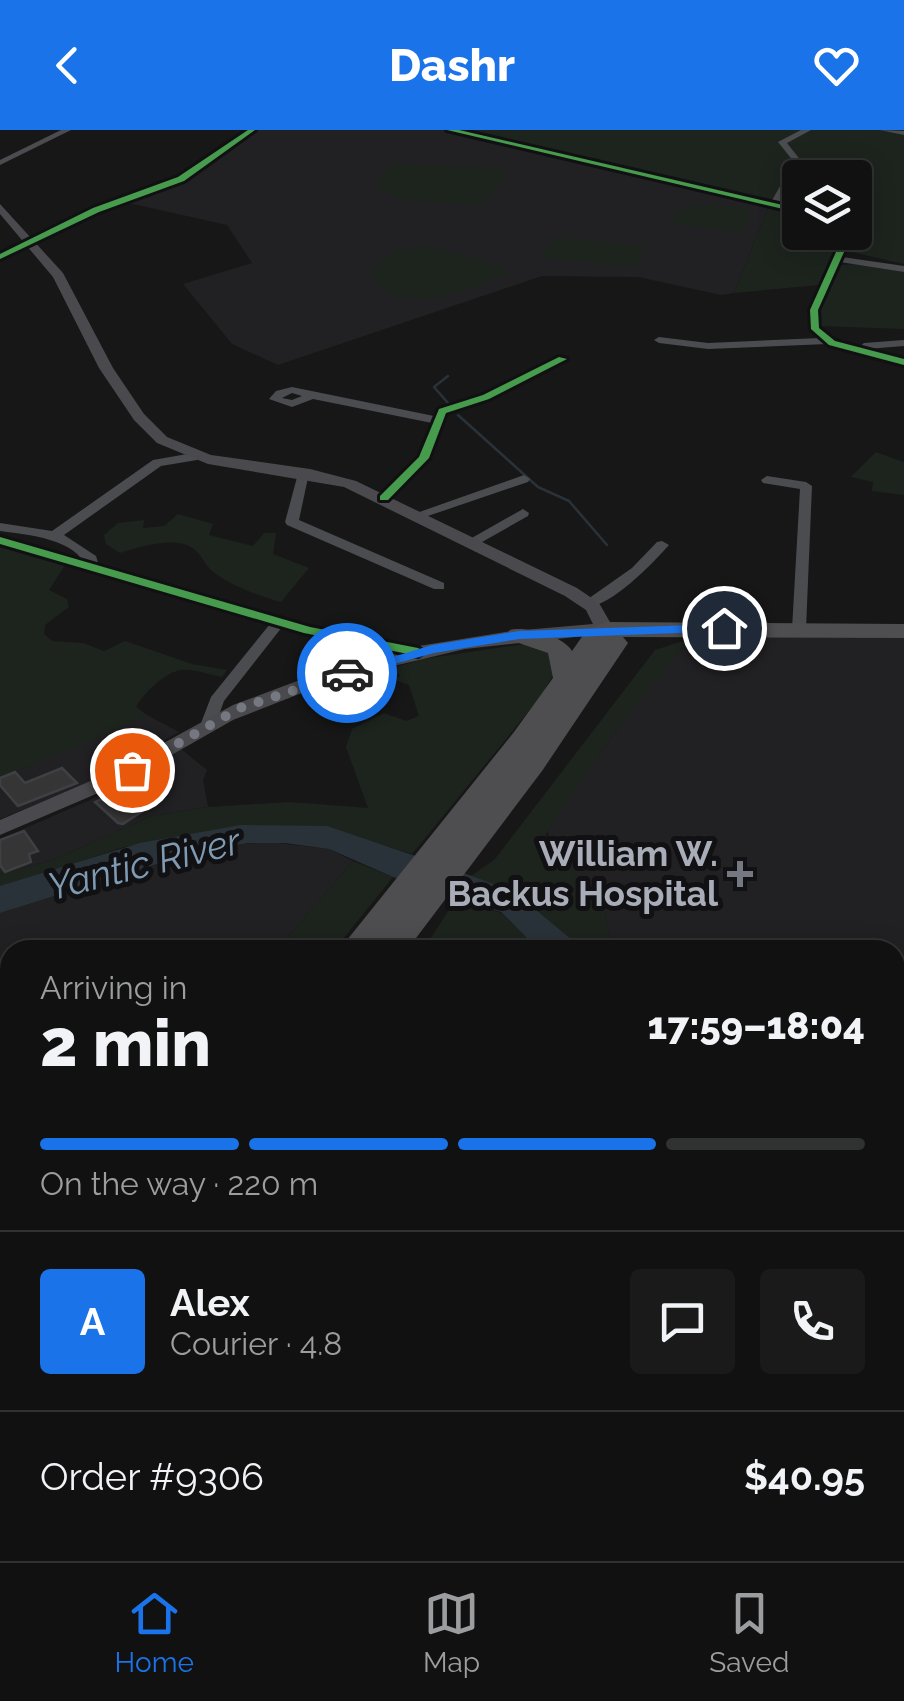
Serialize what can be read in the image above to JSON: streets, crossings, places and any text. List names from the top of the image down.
{
  "water": ["Yantic River"],
  "places": {
    "health": ["William W. Backus Hospital"]
  },
  "page": {
    "header": "Dashr",
    "heading": ["2 min", "Arriving in", "17:59–18:04"],
    "panel": [
      "Alex",
      "Courier · 4.8",
      "Order #9306",
      "$40.95"
    ],
    "bar": "On the way · 220 m",
    "round": "A",
    "tabs": ["Home", "Map", "Saved"]
  }
}
